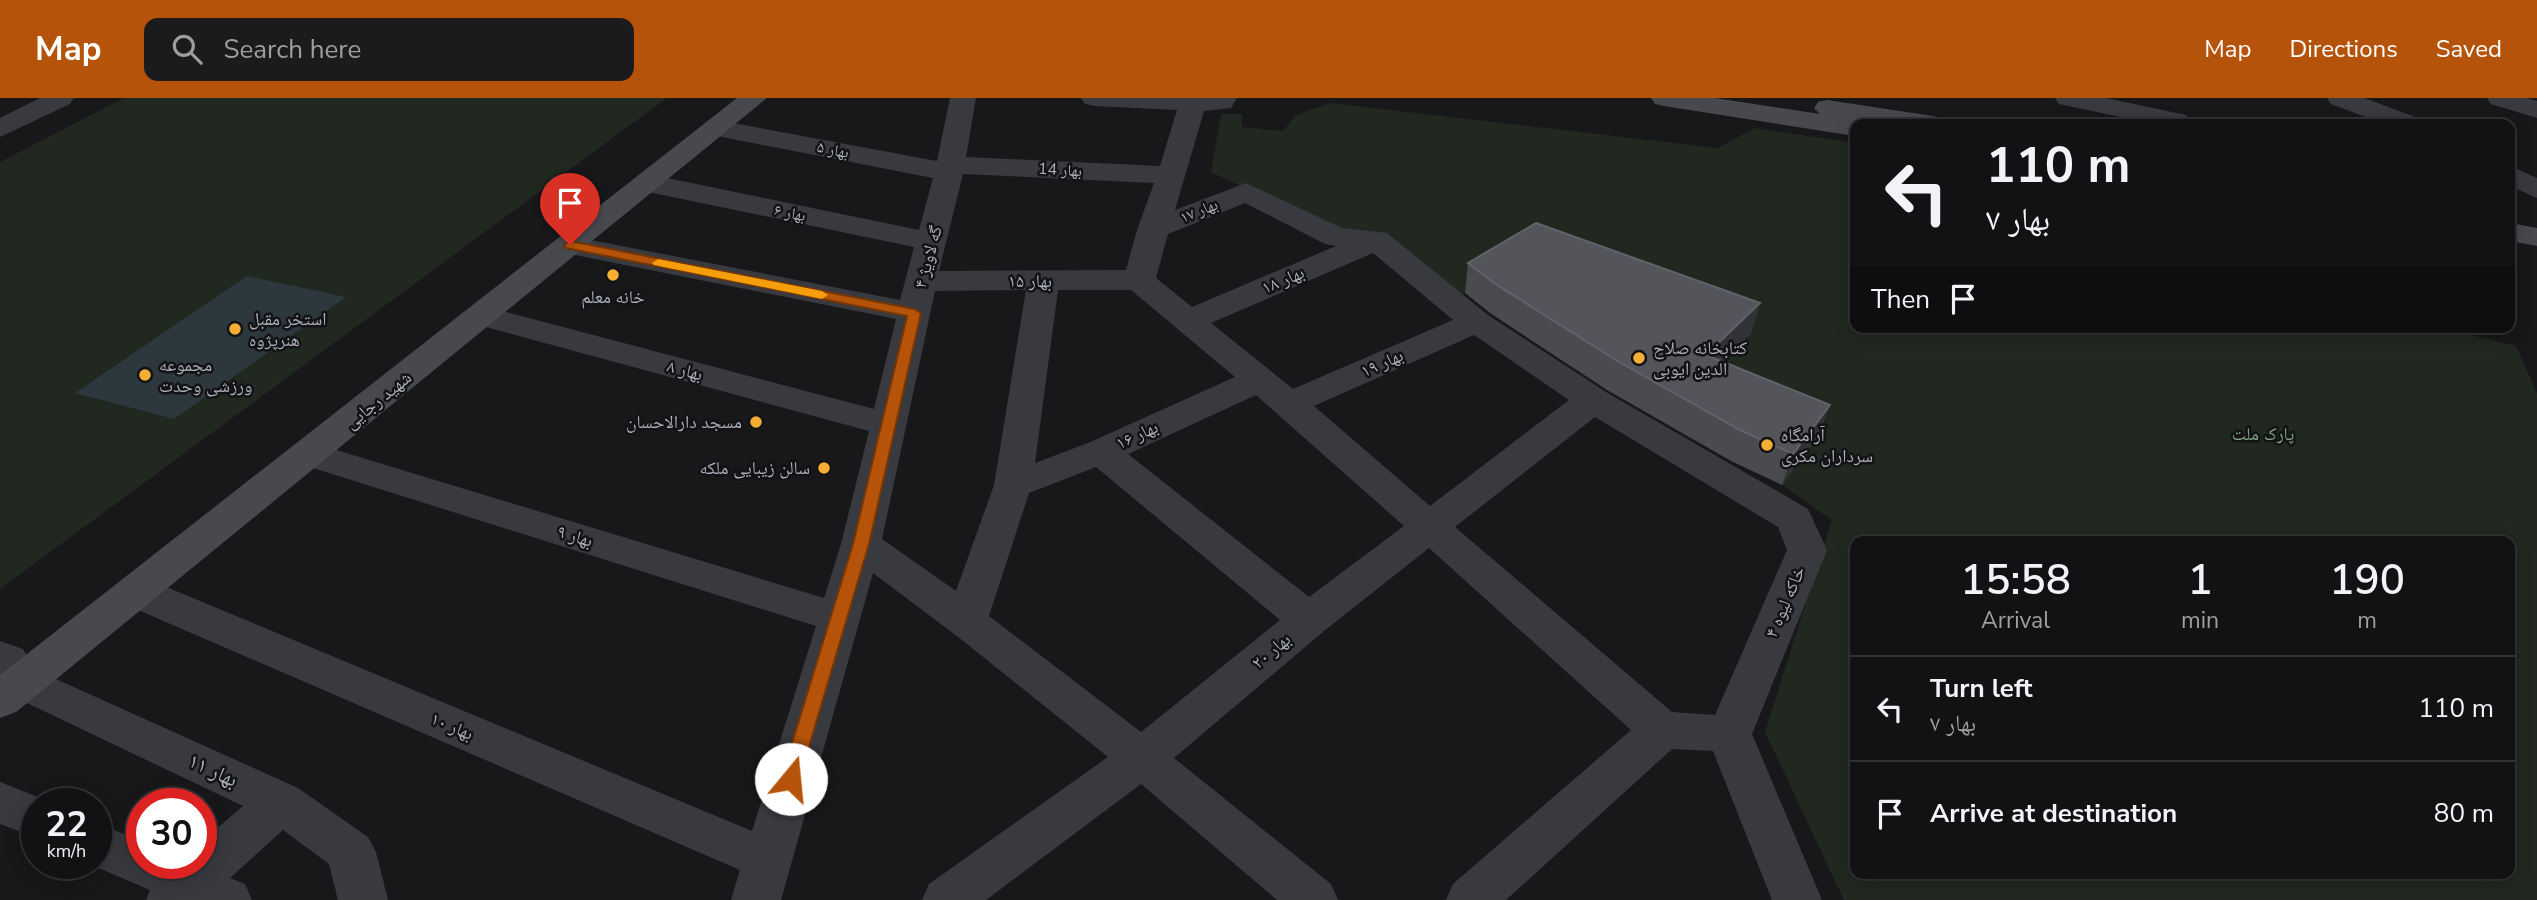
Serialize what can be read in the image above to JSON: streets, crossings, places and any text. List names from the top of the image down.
{
  "streets": {
    "main road": ["شهید رجایی"],
    "street": [
      "بهار ۵",
      "بهار 14",
      "بهار ۱۷",
      "بهار ۶",
      "گه لاویژ ۴",
      "بهار ۱۸",
      "بهار ۱۵",
      "بهار ۱۹",
      "بهار ۸",
      "بهار ۱۶",
      "بهار ۹",
      "خاکه لیوه ۴",
      "بهار ۲۰",
      "بهار ۱۰",
      "بهار ۱۱"
    ]
  },
  "crossings": [
    ["بهار ۵", "بهار 14"],
    ["بهار ۵", "گه لاویژ ۴"],
    ["بهار ۵", "شهید رجایی"],
    ["بهار 14", "گه لاویژ ۴"],
    ["بهار ۱۷", "بهار ۱۸"],
    ["بهار ۱۷", "خاکه لیوه ۴"],
    ["بهار ۶", "گه لاویژ ۴"],
    ["بهار ۶", "شهید رجایی"],
    ["گه لاویژ ۴", "بهار ۱۵"],
    ["گه لاویژ ۴", "بهار ۸"],
    ["گه لاویژ ۴", "بهار ۹"],
    ["گه لاویژ ۴", "بهار ۱۰"],
    ["بهار ۱۸", "خاکه لیوه ۴"],
    ["بهار ۱۵", "شهید رجایی"],
    ["بهار ۱۹", "خاکه لیوه ۴"],
    ["بهار ۸", "شهید رجایی"],
    ["شهید رجایی", "بهار ۹"],
    ["شهید رجایی", "بهار ۱۰"],
    ["شهید رجایی", "بهار ۱۱"],
    ["خاکه لیوه ۴", "بهار ۲۰"]
  ],
  "parks": ["پارک ملت"],
  "places": [
    "خانه معلم",
    "استخر مقبل هنرپژوه",
    "کتابخانه صلاح الدین ایوبی",
    "مجموعه ورزشی وحدت",
    "مسجد دارالاحسان",
    "آرامگاه سرداران مکری",
    "سالن زیبایی ملکه"
  ],
  "page": {
    "header": "Map",
    "search": "Search here",
    "nav": ["Map", "Directions", "Saved"],
    "turn": ["110 m", "بهار ۷"],
    "then": "Then",
    "eta": [
      "15:58",
      "Arrival",
      "1",
      "min",
      "190",
      "m"
    ],
    "list": [
      {
        "name": "Turn left",
        "note": "بهار ۷",
        "value": "110 m"
      },
      {
        "name": "Arrive at destination",
        "value": "80 m"
      }
    ],
    "speed": "22 km/h",
    "limit": "30"
  }
}
